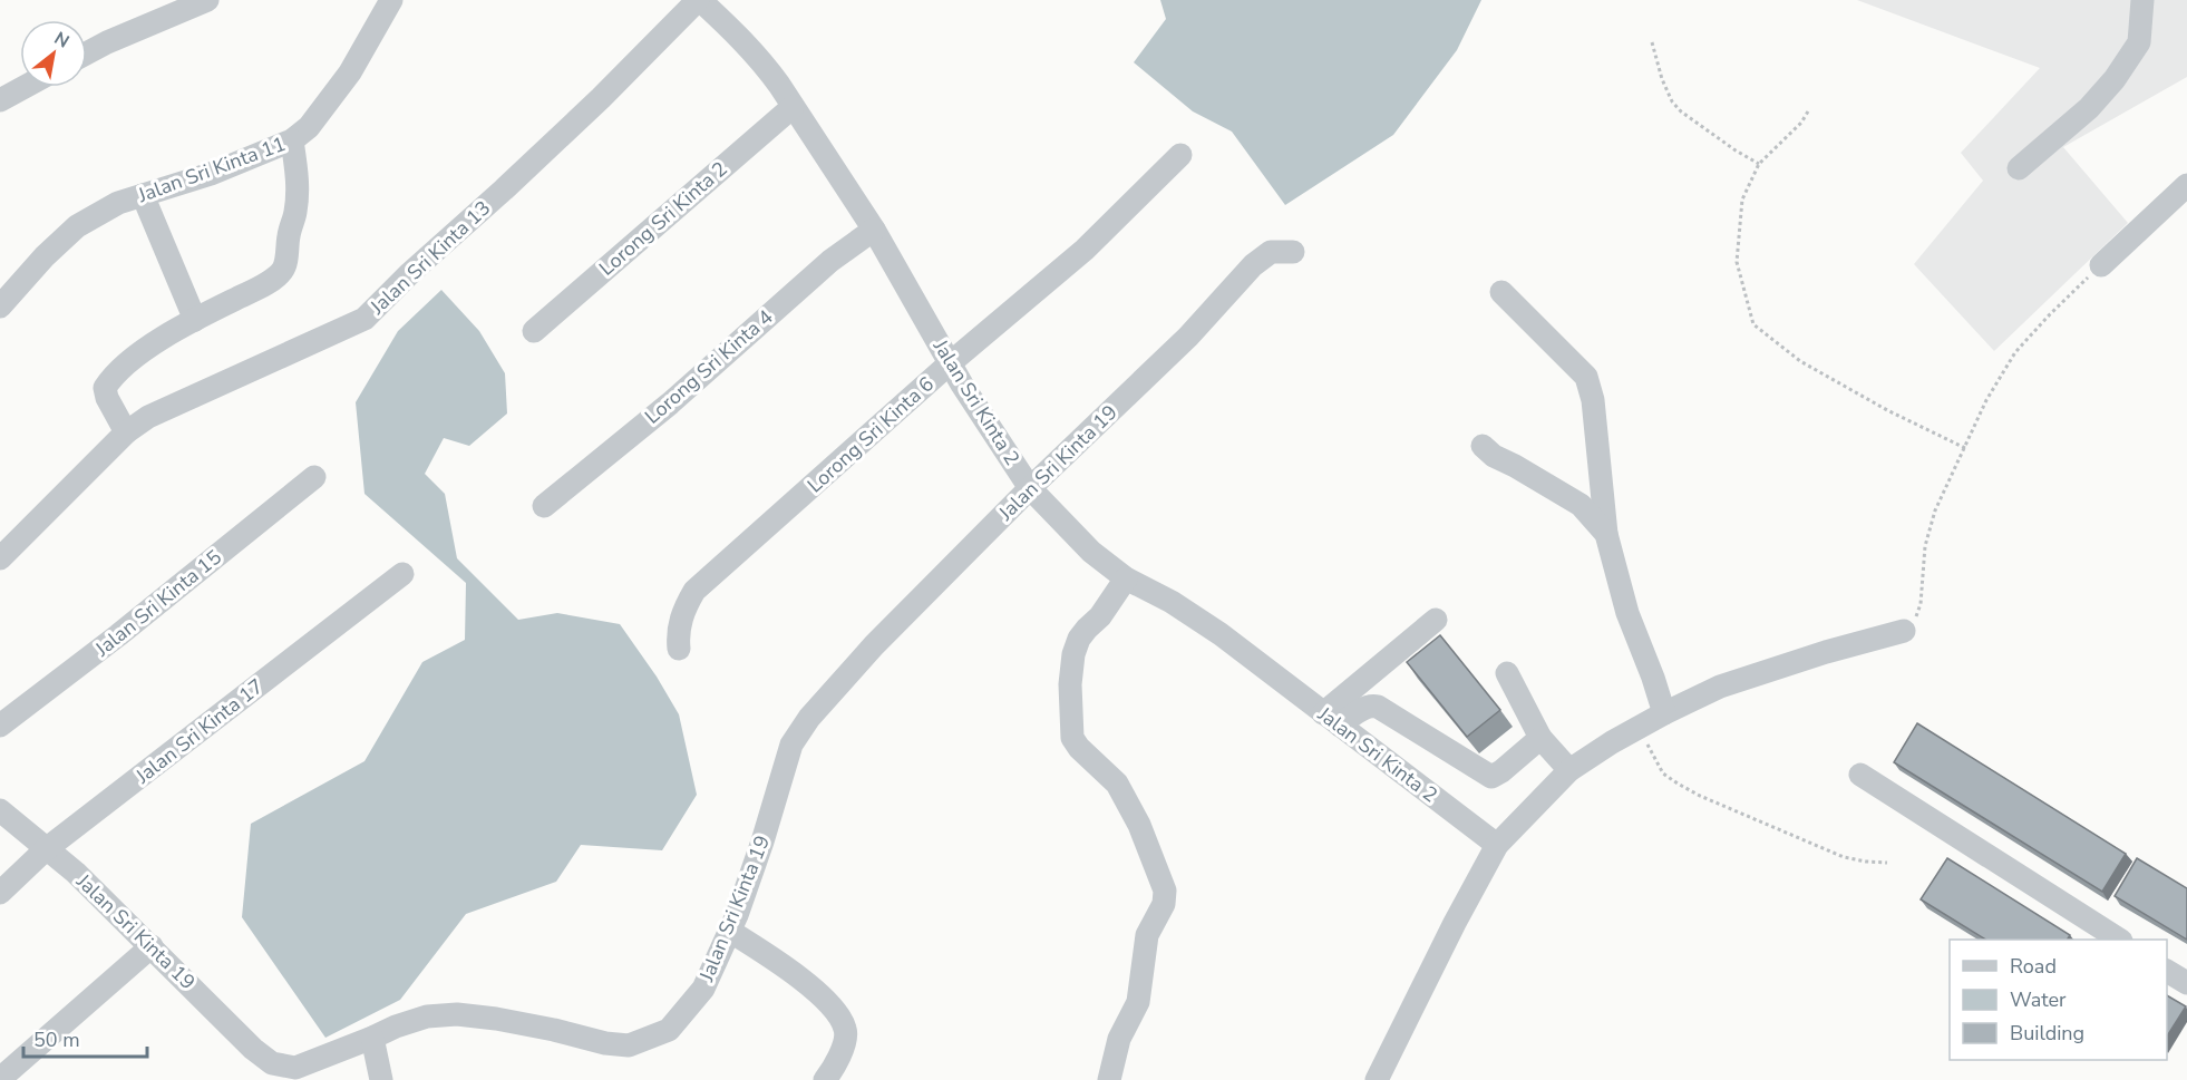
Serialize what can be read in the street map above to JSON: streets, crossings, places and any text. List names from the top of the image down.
{
  "streets": {
    "street": [
      "Jalan Sri Kinta 11",
      "Lorong Sri Kinta 2",
      "Jalan Sri Kinta 13",
      "Lorong Sri Kinta 4",
      "Jalan Sri Kinta 2",
      "Lorong Sri Kinta 6",
      "Jalan Sri Kinta 19",
      "Jalan Sri Kinta 15",
      "Jalan Sri Kinta 17"
    ]
  },
  "crossings": [
    ["Lorong Sri Kinta 2", "Jalan Sri Kinta 2"],
    ["Jalan Sri Kinta 13", "Jalan Sri Kinta 2"],
    ["Lorong Sri Kinta 4", "Jalan Sri Kinta 2"],
    ["Jalan Sri Kinta 2", "Lorong Sri Kinta 6"],
    ["Jalan Sri Kinta 2", "Jalan Sri Kinta 19"],
    ["Jalan Sri Kinta 19", "Jalan Sri Kinta 17"]
  ],
  "legend": ["Road", "Water", "Building"],
  "scale_bar": "50 m",
  "north": "top right"
}
